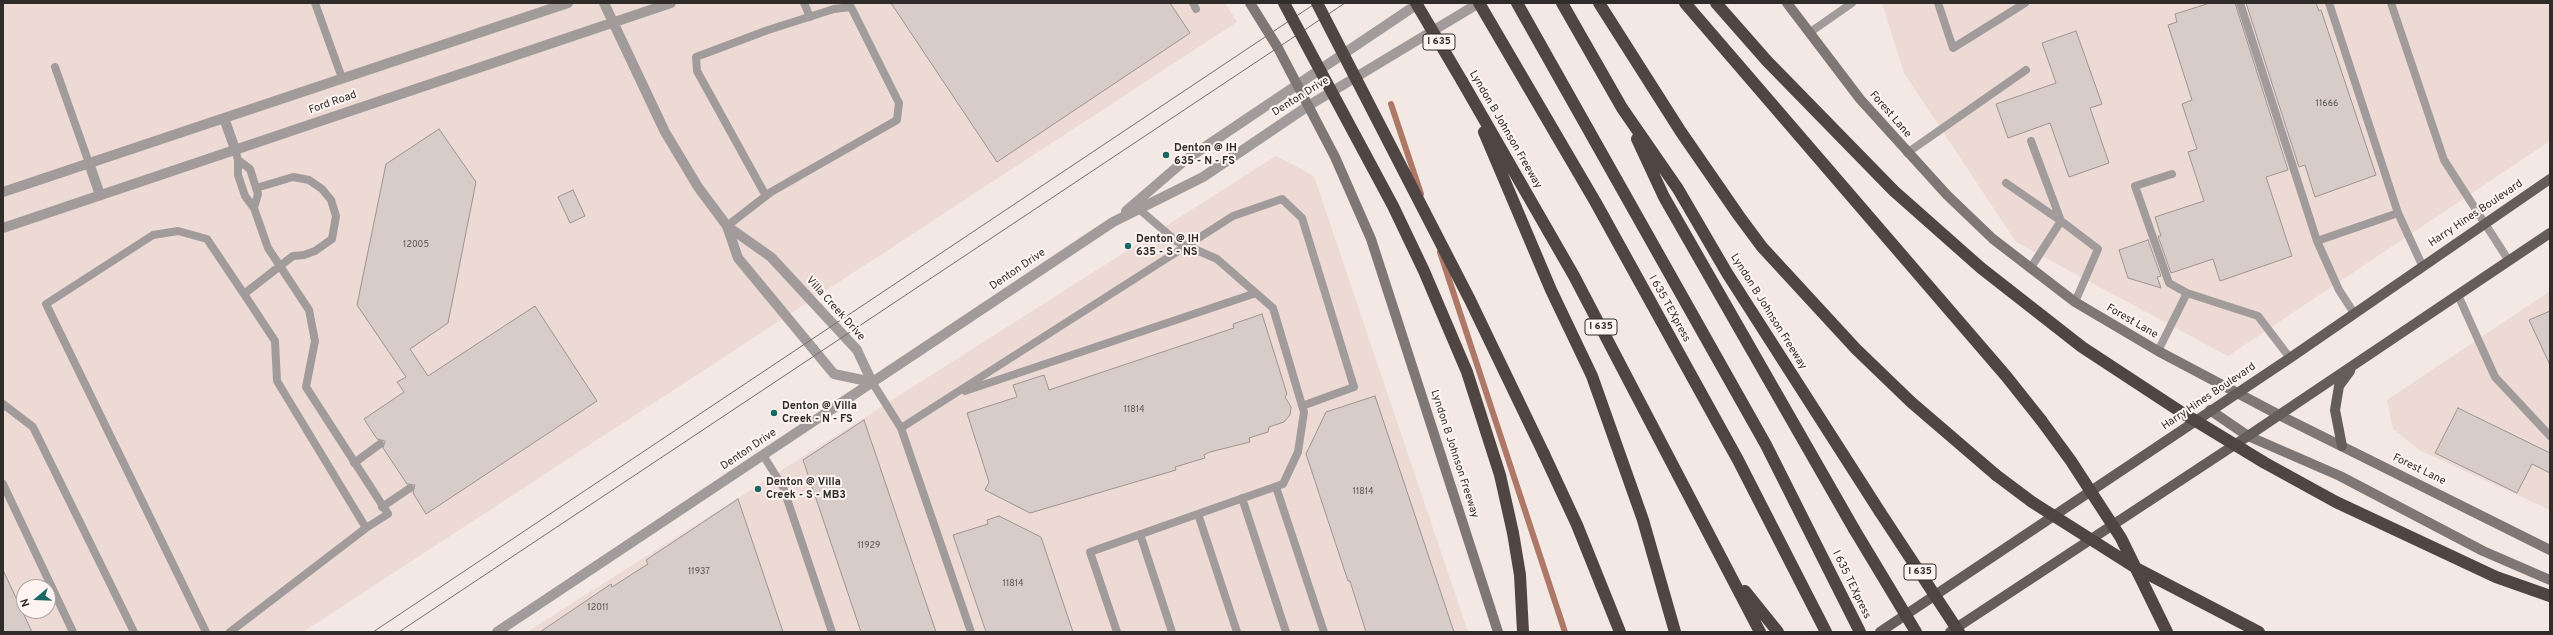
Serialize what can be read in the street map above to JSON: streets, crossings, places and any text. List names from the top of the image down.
{
  "streets": {
    "highway": ["I 635", "Lyndon B Johnson Freeway", "I 635 TEXpress"],
    "main road": ["Forest Lane", "Harry Hines Boulevard"],
    "street": ["Denton Drive", "Ford Road", "Villa Creek Drive"]
  },
  "crossings": [
    ["Denton Drive", "Lyndon B Johnson Freeway"],
    ["Denton Drive", "Villa Creek Drive"],
    ["Denton Drive", "I 635 TEXpress"],
    ["Ford Road", "Villa Creek Drive"],
    ["Forest Lane", "Harry Hines Boulevard"]
  ],
  "places": [
    "Denton @ IH 635 - N - FS",
    "Denton @ IH 635 - S - NS",
    "Denton @ Villa Creek - N - FS",
    "Denton @ Villa Creek - S - MB3"
  ],
  "house_numbers": [
    "11666",
    "12005",
    "11814",
    "11814",
    "11929",
    "11937",
    "11814",
    "12011"
  ],
  "north": "left"
}
